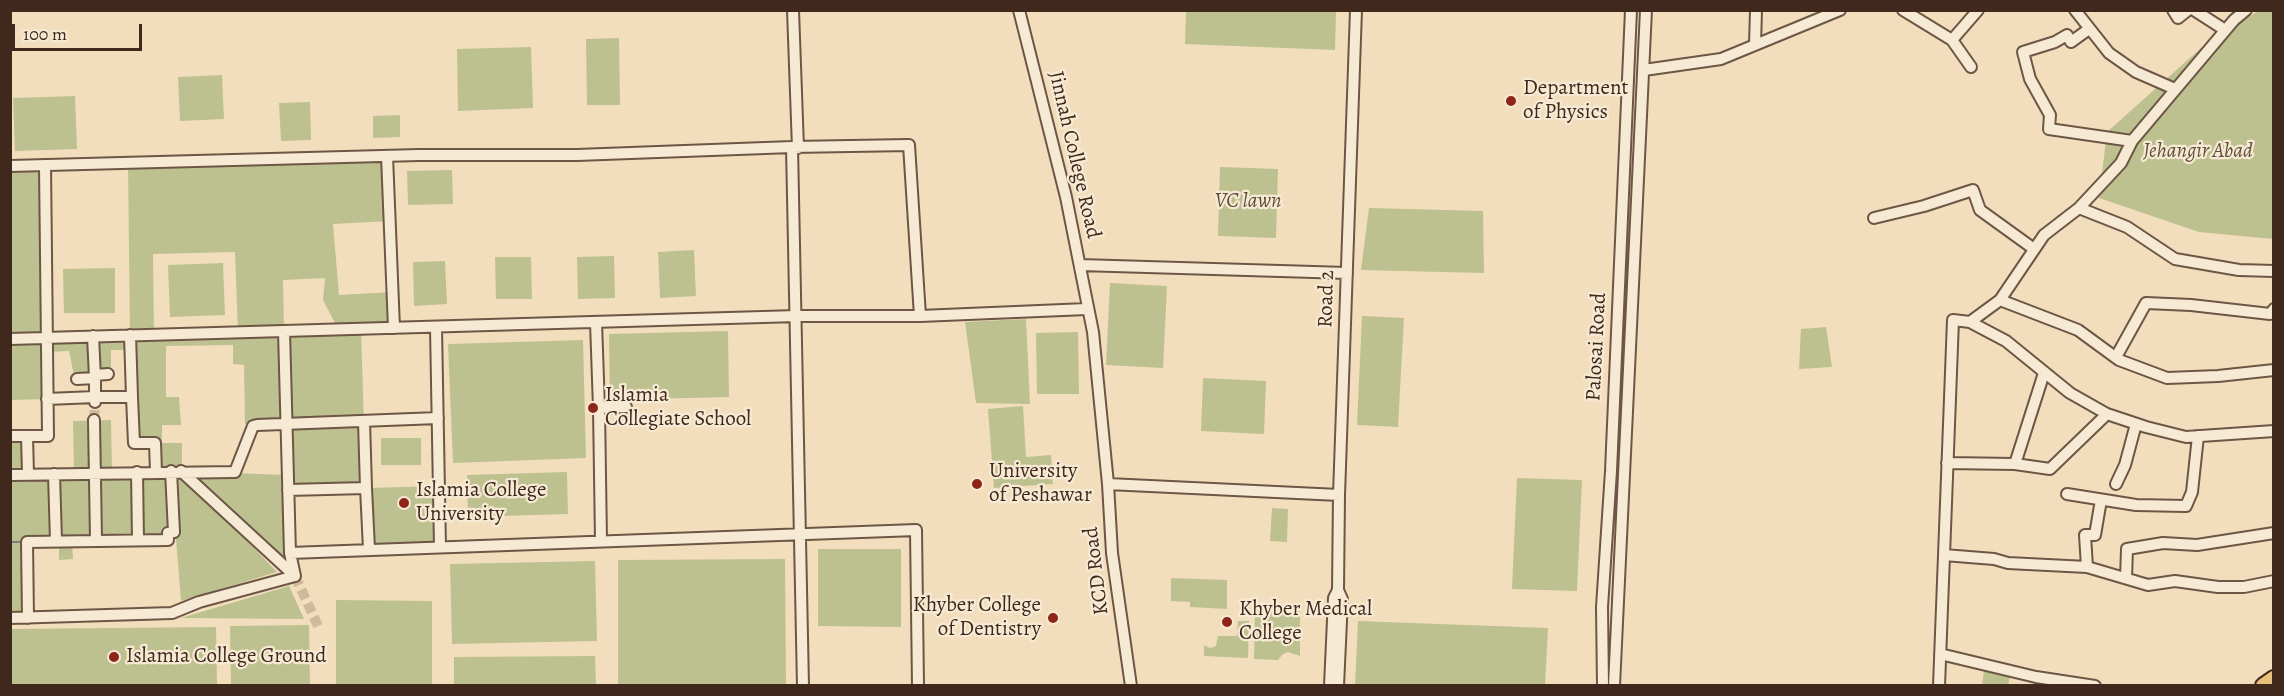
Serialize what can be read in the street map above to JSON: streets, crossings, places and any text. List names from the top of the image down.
{
  "streets": {
    "street": [
      "Jinnah College Road",
      "Road 2",
      "Palosai Road",
      "KCD Road"
    ]
  },
  "crossings": [
    ["Jinnah College Road", "KCD Road"]
  ],
  "parks": ["Jehangir Abad", "VC lawn"],
  "places": [
    "Department of Physics",
    "Islamia Collegiate School",
    "University of Peshawar",
    "Islamia College University",
    "Khyber College of Dentistry",
    "Khyber Medical College",
    "Islamia College Ground"
  ],
  "scale_bar": "100 m"
}
